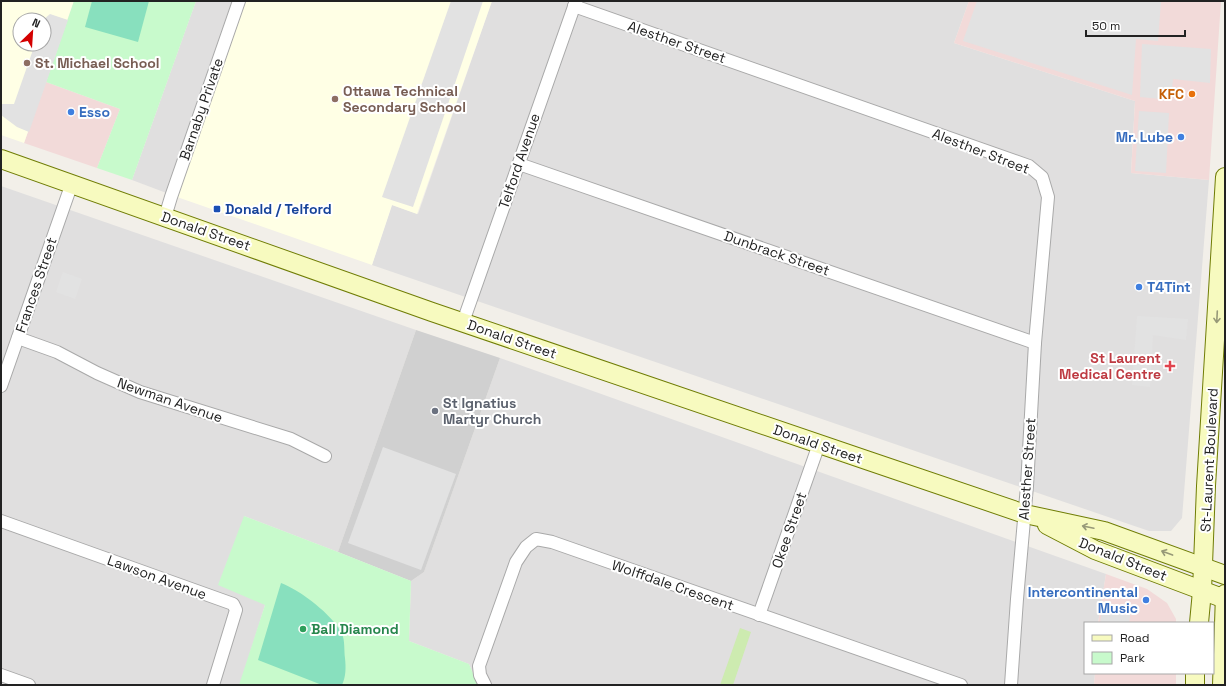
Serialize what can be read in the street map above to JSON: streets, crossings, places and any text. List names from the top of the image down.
{
  "streets": {
    "street": [
      "Alesther Street",
      "Barnaby Private",
      "Telford Avenue",
      "Donald Street",
      "Dunbrack Street",
      "Frances Street",
      "Newman Avenue",
      "St-Laurent Boulevard",
      "Okee Street",
      "Lawson Avenue",
      "Wolffdale Crescent"
    ]
  },
  "crossings": [
    ["Alesther Street", "Telford Avenue"],
    ["Alesther Street", "Donald Street"],
    ["Alesther Street", "Dunbrack Street"],
    ["Barnaby Private", "Donald Street"],
    ["Telford Avenue", "Donald Street"],
    ["Telford Avenue", "Dunbrack Street"],
    ["Donald Street", "Frances Street"],
    ["Donald Street", "St-Laurent Boulevard"],
    ["Donald Street", "Okee Street"],
    ["Frances Street", "Newman Avenue"],
    ["Okee Street", "Wolffdale Crescent"]
  ],
  "one_way": ["St-Laurent Boulevard"],
  "places": {
    "other": [
      "St. Michael School",
      "KFC",
      "Ottawa Technical Secondary School",
      "Esso",
      "Mr. Lube",
      "T4Tint",
      "St Ignatius Martyr Church",
      "Intercontinental Music",
      "Ball Diamond"
    ],
    "transit": ["Donald / Telford"],
    "health": ["St Laurent Medical Centre"]
  },
  "legend": ["Road", "Park"],
  "scale_bar": "50 m",
  "north": "top right"
}
